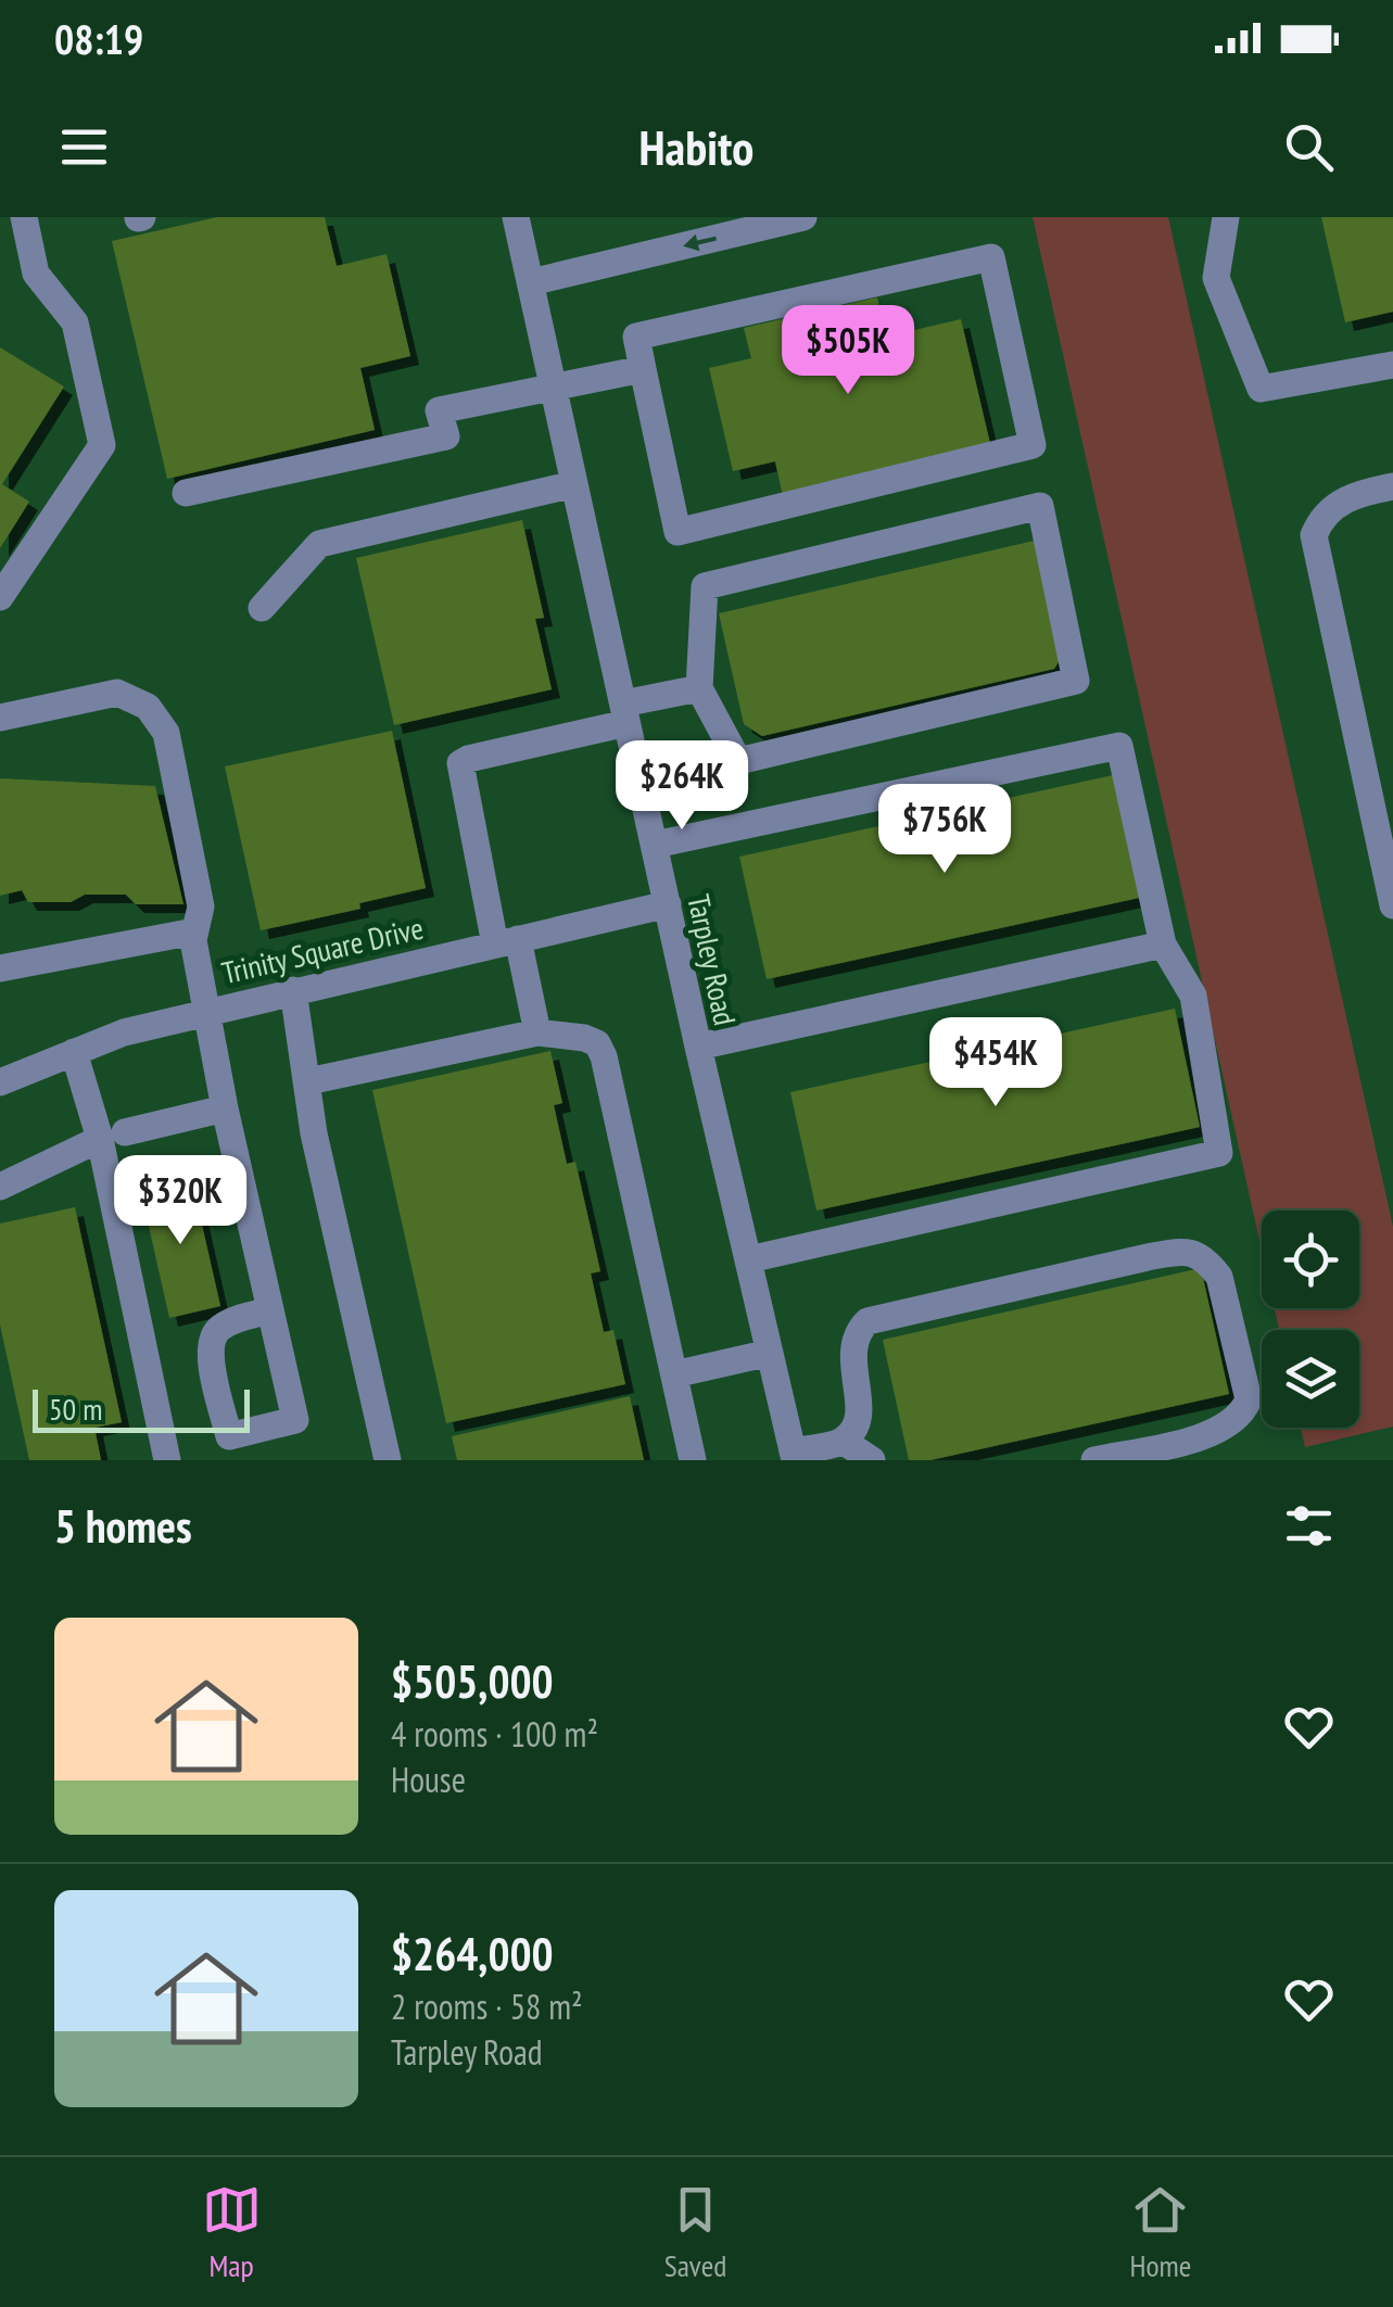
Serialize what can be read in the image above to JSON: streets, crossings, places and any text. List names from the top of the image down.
{
  "streets": {
    "street": ["Trinity Square Drive", "Tarpley Road"]
  },
  "crossings": [
    ["Trinity Square Drive", "Tarpley Road"]
  ],
  "scale_bar": "50 m",
  "page": {
    "status": "08:19",
    "header": "Habito",
    "price": [
      "$505K",
      "$264K",
      "$756K",
      "$454K",
      "$320K"
    ],
    "scale": "50 m",
    "heading": "5 homes",
    "list": [
      {
        "name": "$505,000",
        "note": "4 rooms · 100 m² · House"
      },
      {
        "name": "$264,000",
        "note": "2 rooms · 58 m² · Tarpley Road"
      }
    ],
    "tabs": ["Map", "Saved", "Home"]
  }
}
